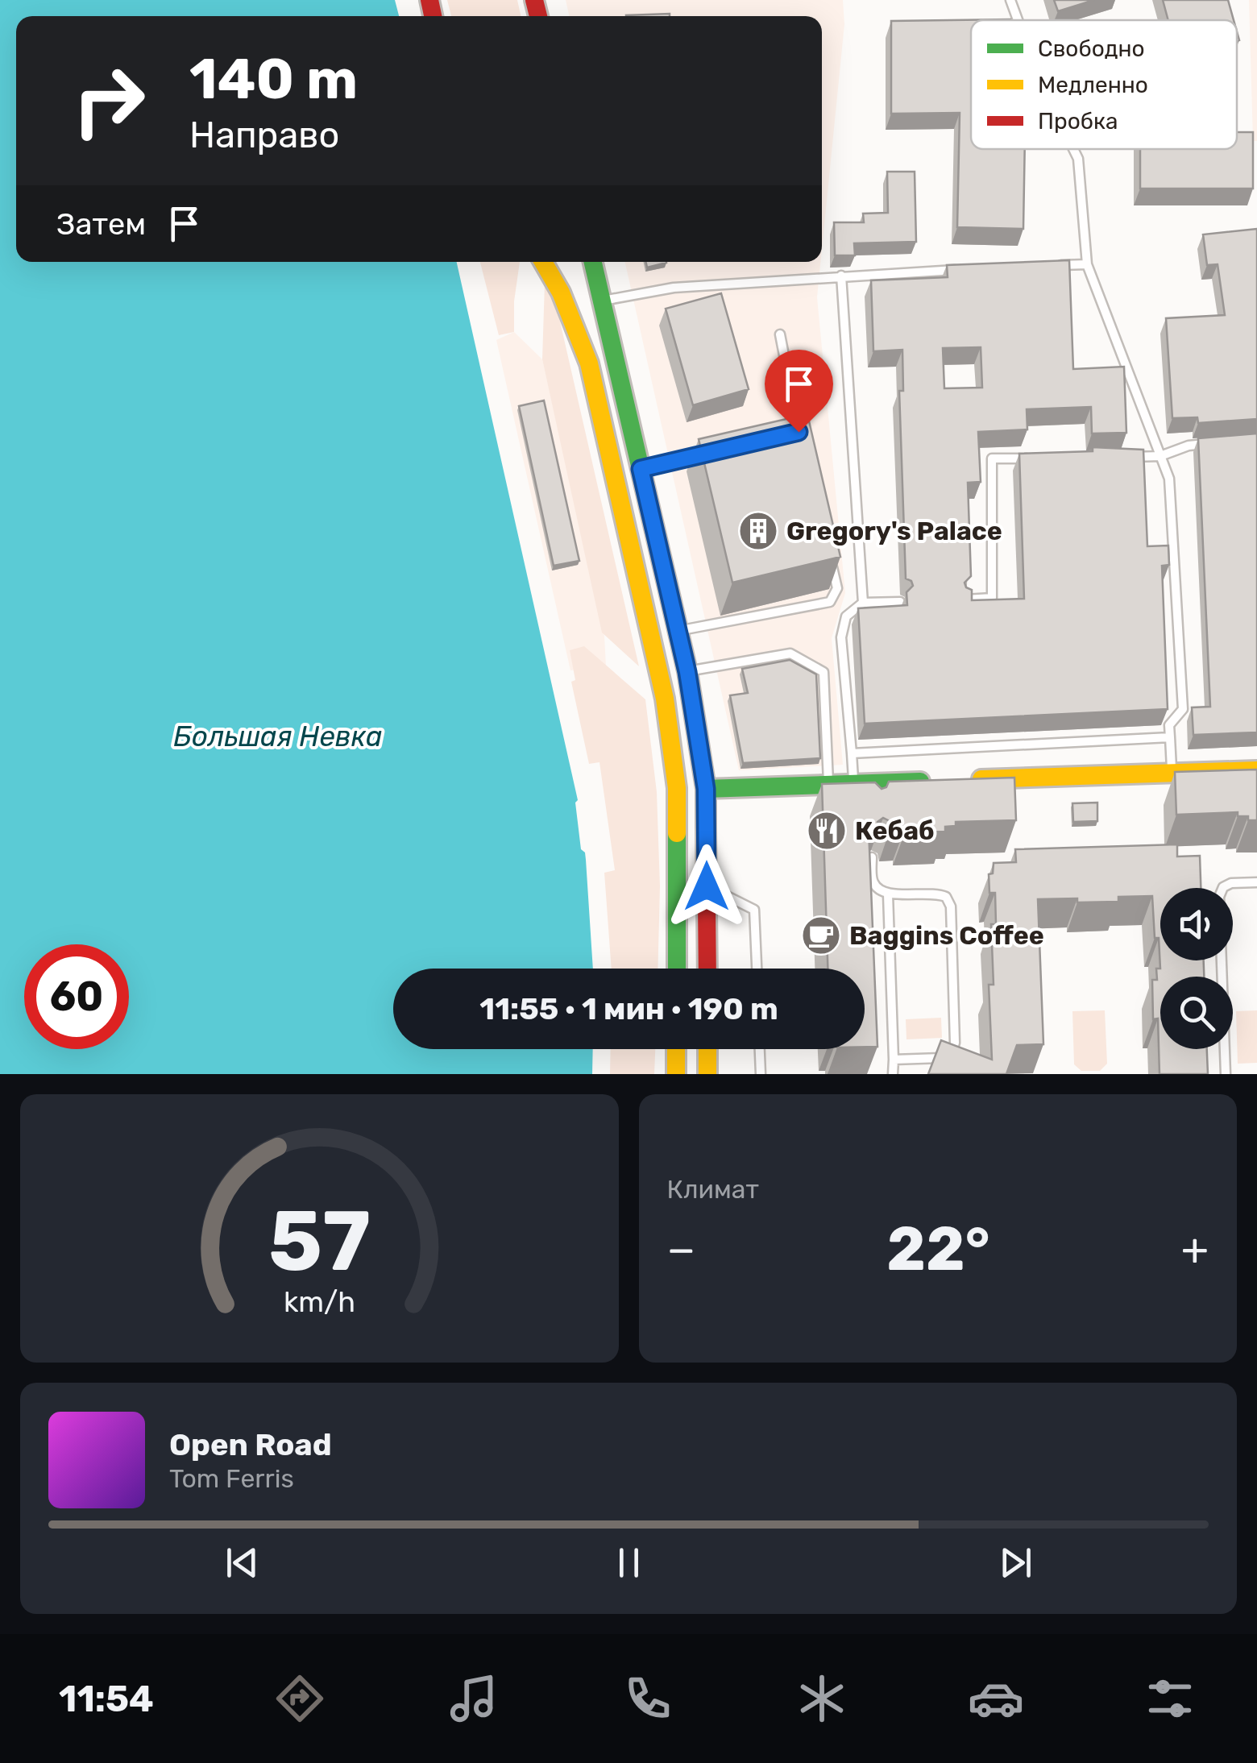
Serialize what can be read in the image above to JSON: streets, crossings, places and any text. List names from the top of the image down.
{
  "water": ["Большая Невка"],
  "places": {
    "building": ["Gregory's Palace"],
    "restaurant": ["Кебаб"],
    "cafe": ["Baggins Coffee"]
  },
  "legend": ["Свободно", "Медленно", "Пробка"],
  "page": {
    "turn": ["140 m", "Направо"],
    "then": "Затем",
    "limit": "60",
    "trip": "11:55 · 1 мин · 190 m",
    "tile": "Климат",
    "heat": ["−", "22°", "+"],
    "song": ["Open Road", "Tom Ferris"],
    "tabs": "11:54",
    "gauge": ["57", "km/h"]
  }
}
